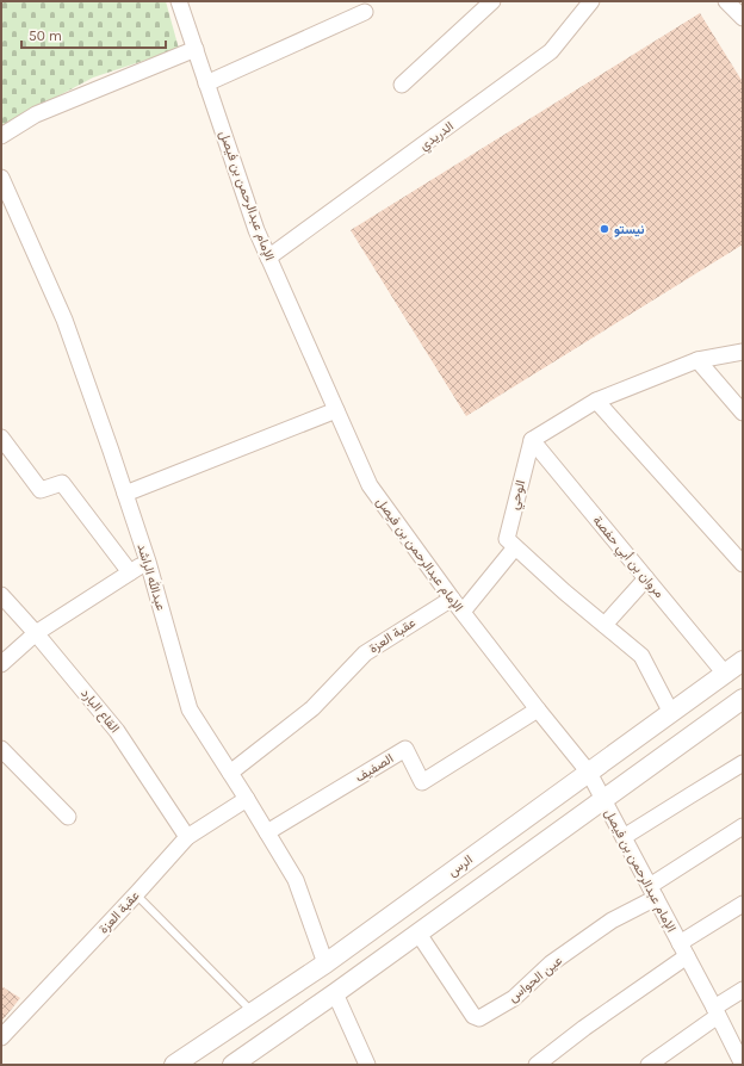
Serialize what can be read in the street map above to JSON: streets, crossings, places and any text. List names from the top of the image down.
{
  "streets": {
    "street": [
      "الدريدي",
      "الإمام عبدالرحمن بن فيصل",
      "الوحي",
      "مروان بن أبي حفصة",
      "عبدالله الراشد",
      "عقبة العزة",
      "القاع البارد",
      "الصفيف",
      "الرس",
      "عين الحواس"
    ]
  },
  "crossings": [
    ["الدريدي", "الإمام عبدالرحمن بن فيصل"],
    ["الإمام عبدالرحمن بن فيصل", "عقبة العزة"],
    ["الإمام عبدالرحمن بن فيصل", "الصفيف"],
    ["الإمام عبدالرحمن بن فيصل", "الرس"],
    ["الإمام عبدالرحمن بن فيصل", "عين الحواس"],
    ["الوحي", "مروان بن أبي حفصة"],
    ["مروان بن أبي حفصة", "الرس"],
    ["عبدالله الراشد", "عقبة العزة"],
    ["عبدالله الراشد", "الصفيف"],
    ["عبدالله الراشد", "الرس"],
    ["عقبة العزة", "القاع البارد"]
  ],
  "places": ["نيستو"],
  "scale_bar": "50 m"
}
